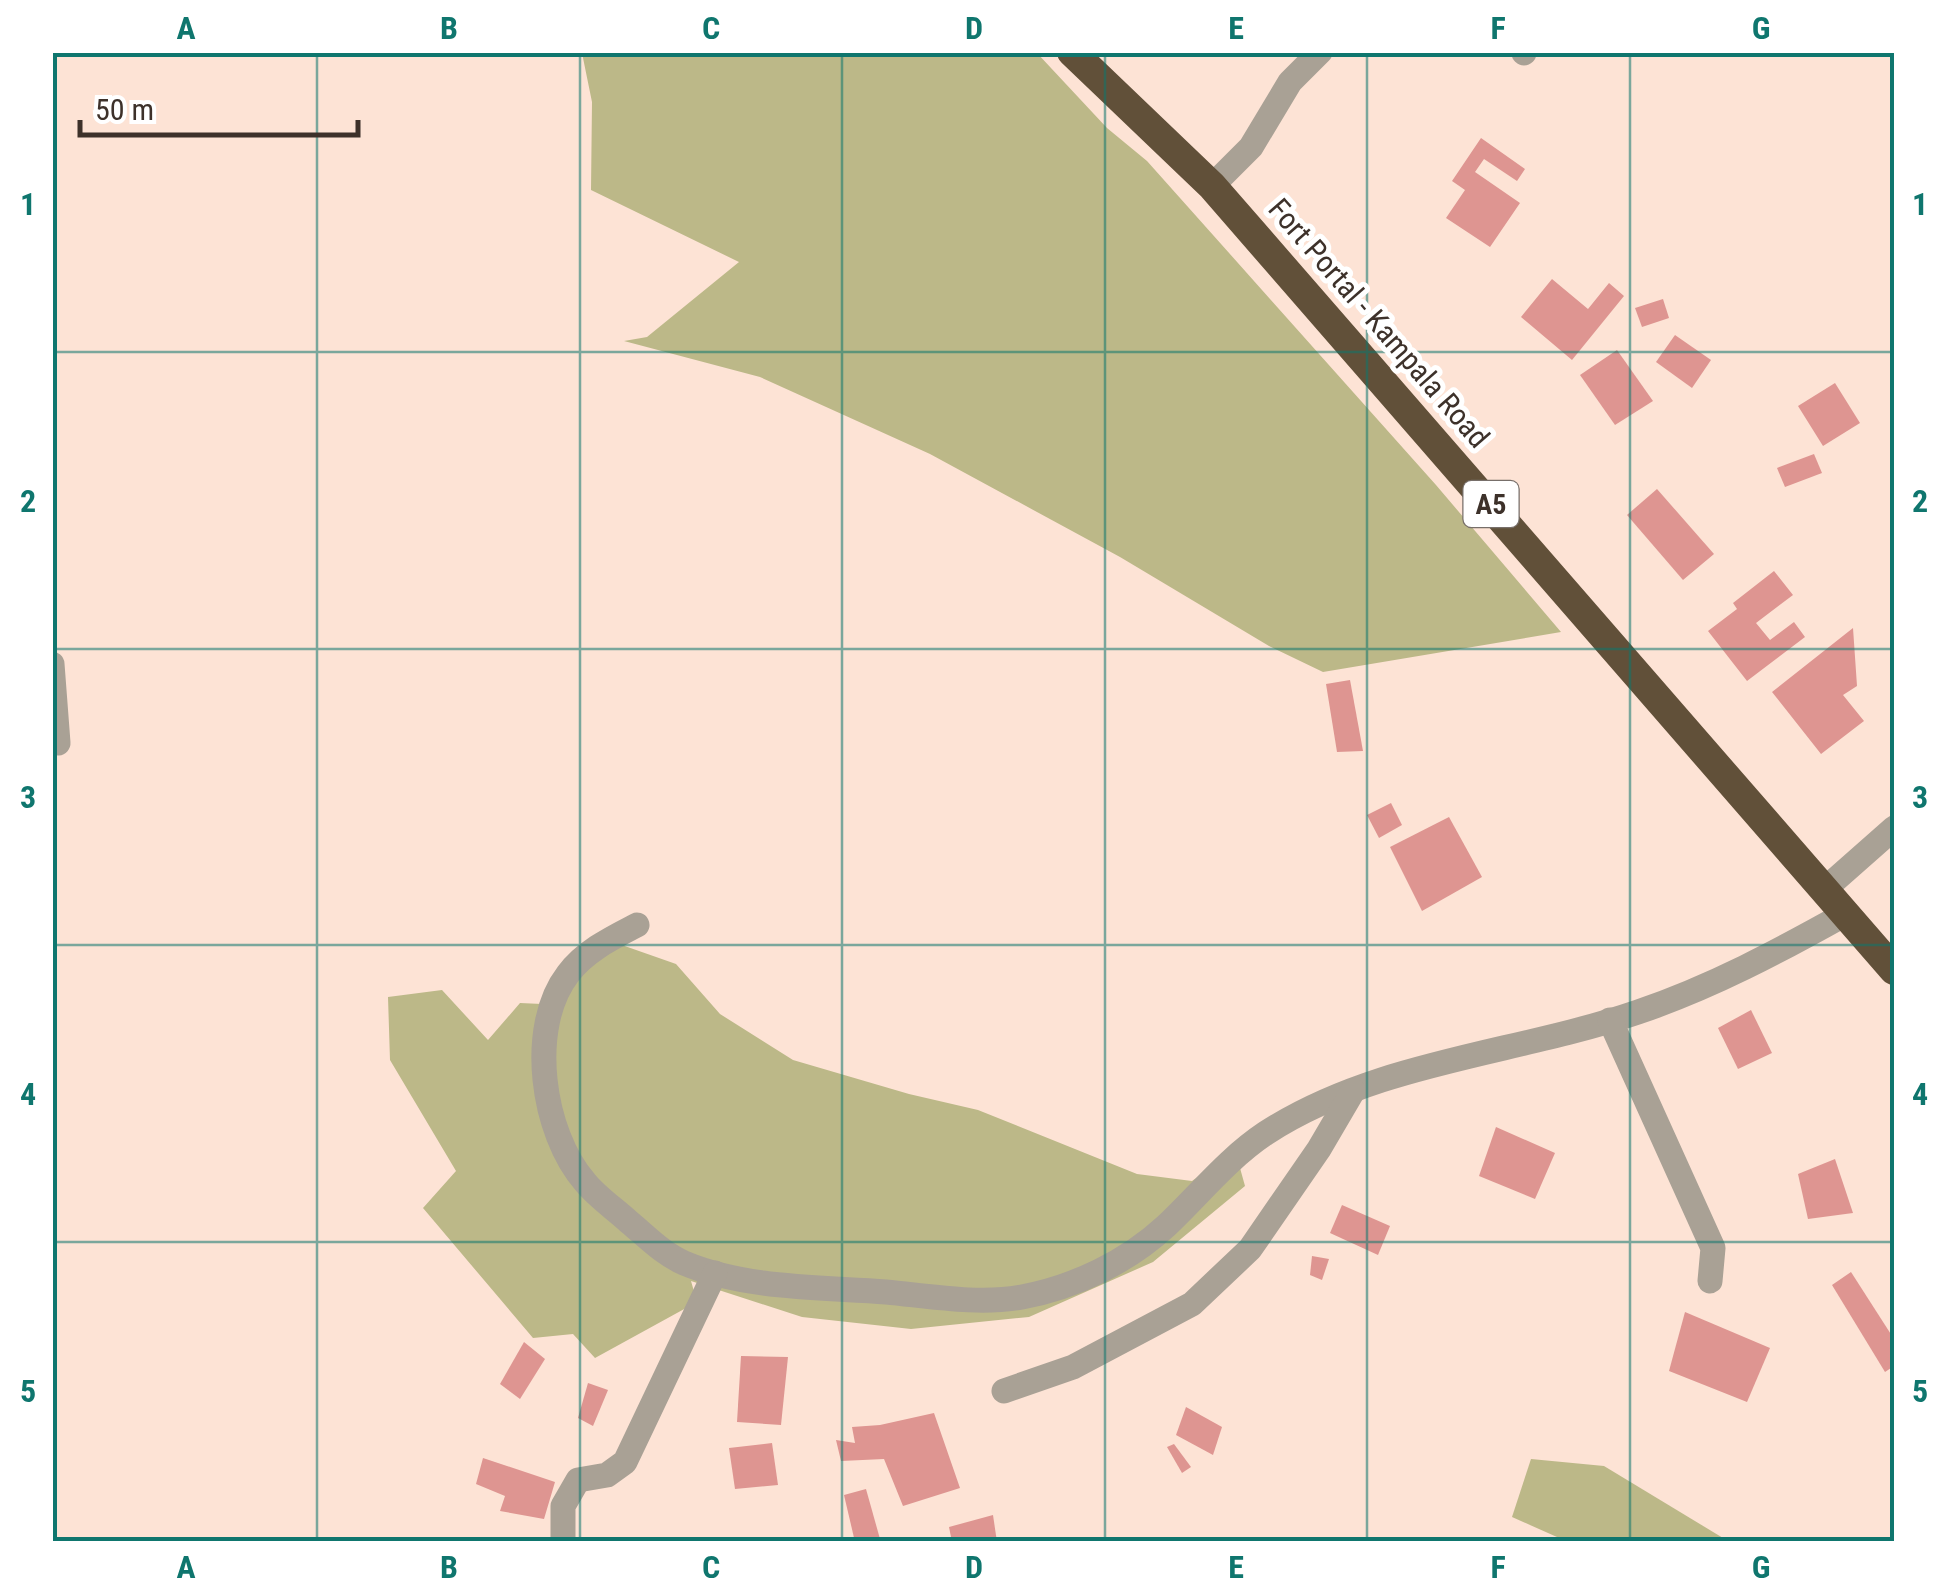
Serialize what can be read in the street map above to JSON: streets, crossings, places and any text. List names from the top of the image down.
{
  "streets": {
    "highway": ["Fort Portal - Kampala Road", "A5"]
  },
  "scale_bar": "50 m",
  "grid": {
    "columns": [
      "A",
      "B",
      "C",
      "D",
      "E",
      "F",
      "G"
    ],
    "rows": [
      "1",
      "2",
      "3",
      "4",
      "5"
    ]
  }
}
